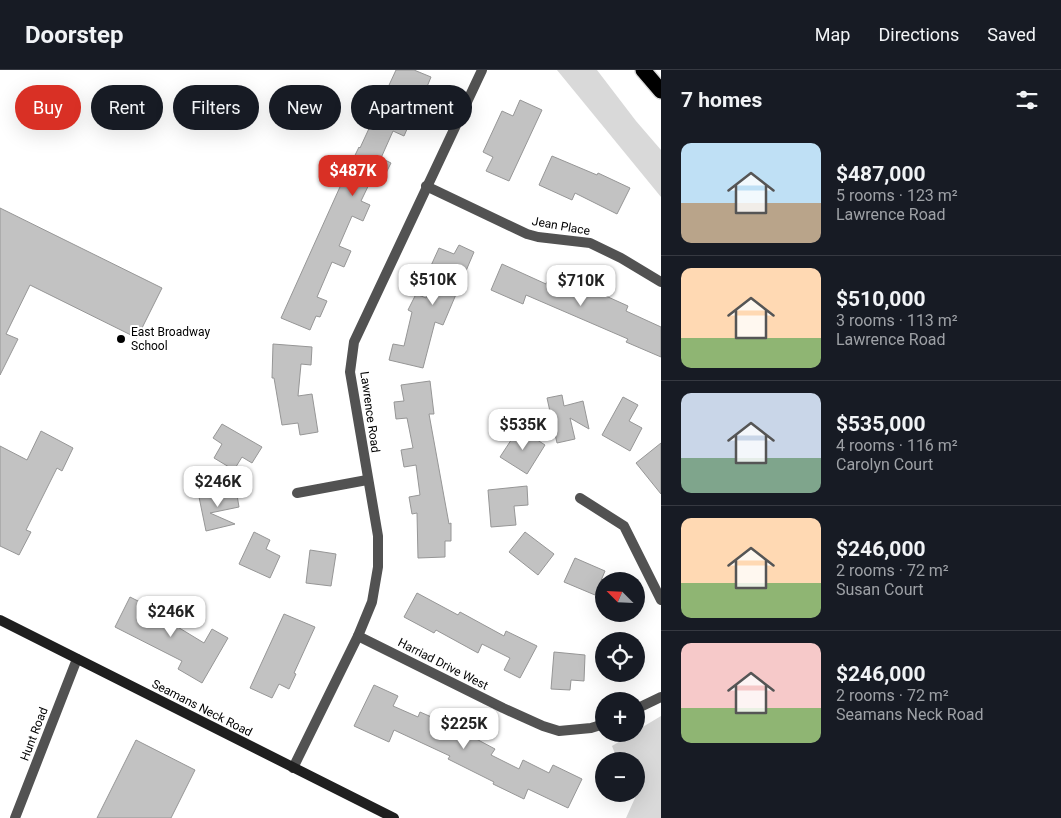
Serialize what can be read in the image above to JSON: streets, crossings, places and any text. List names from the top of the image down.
{
  "streets": {
    "main road": ["Seamans Neck Road"],
    "street": [
      "Jean Place",
      "Lawrence Road",
      "Harriad Drive West",
      "Hunt Road"
    ]
  },
  "crossings": [
    ["Jean Place", "Lawrence Road"],
    ["Lawrence Road", "Harriad Drive West"],
    ["Lawrence Road", "Seamans Neck Road"],
    ["Seamans Neck Road", "Hunt Road"]
  ],
  "places": ["East Broadway School"],
  "north": "top left",
  "page": {
    "header": "Doorstep",
    "nav": ["Map", "Directions", "Saved"],
    "heading": "7 homes",
    "chip": [
      "Buy",
      "Rent",
      "Filters",
      "New",
      "Apartment"
    ],
    "list": [
      {
        "name": "$487,000",
        "note": "5 rooms · 123 m² · Lawrence Road"
      },
      {
        "name": "$510,000",
        "note": "3 rooms · 113 m² · Lawrence Road"
      },
      {
        "name": "$535,000",
        "note": "4 rooms · 116 m² · Carolyn Court"
      },
      {
        "name": "$246,000",
        "note": "2 rooms · 72 m² · Susan Court"
      },
      {
        "name": "$246,000",
        "note": "2 rooms · 72 m² · Seamans Neck Road"
      }
    ],
    "price": [
      "$487K",
      "$510K",
      "$710K",
      "$535K",
      "$246K",
      "$246K",
      "$225K"
    ],
    "map_buttons": ["+", "−"]
  }
}
